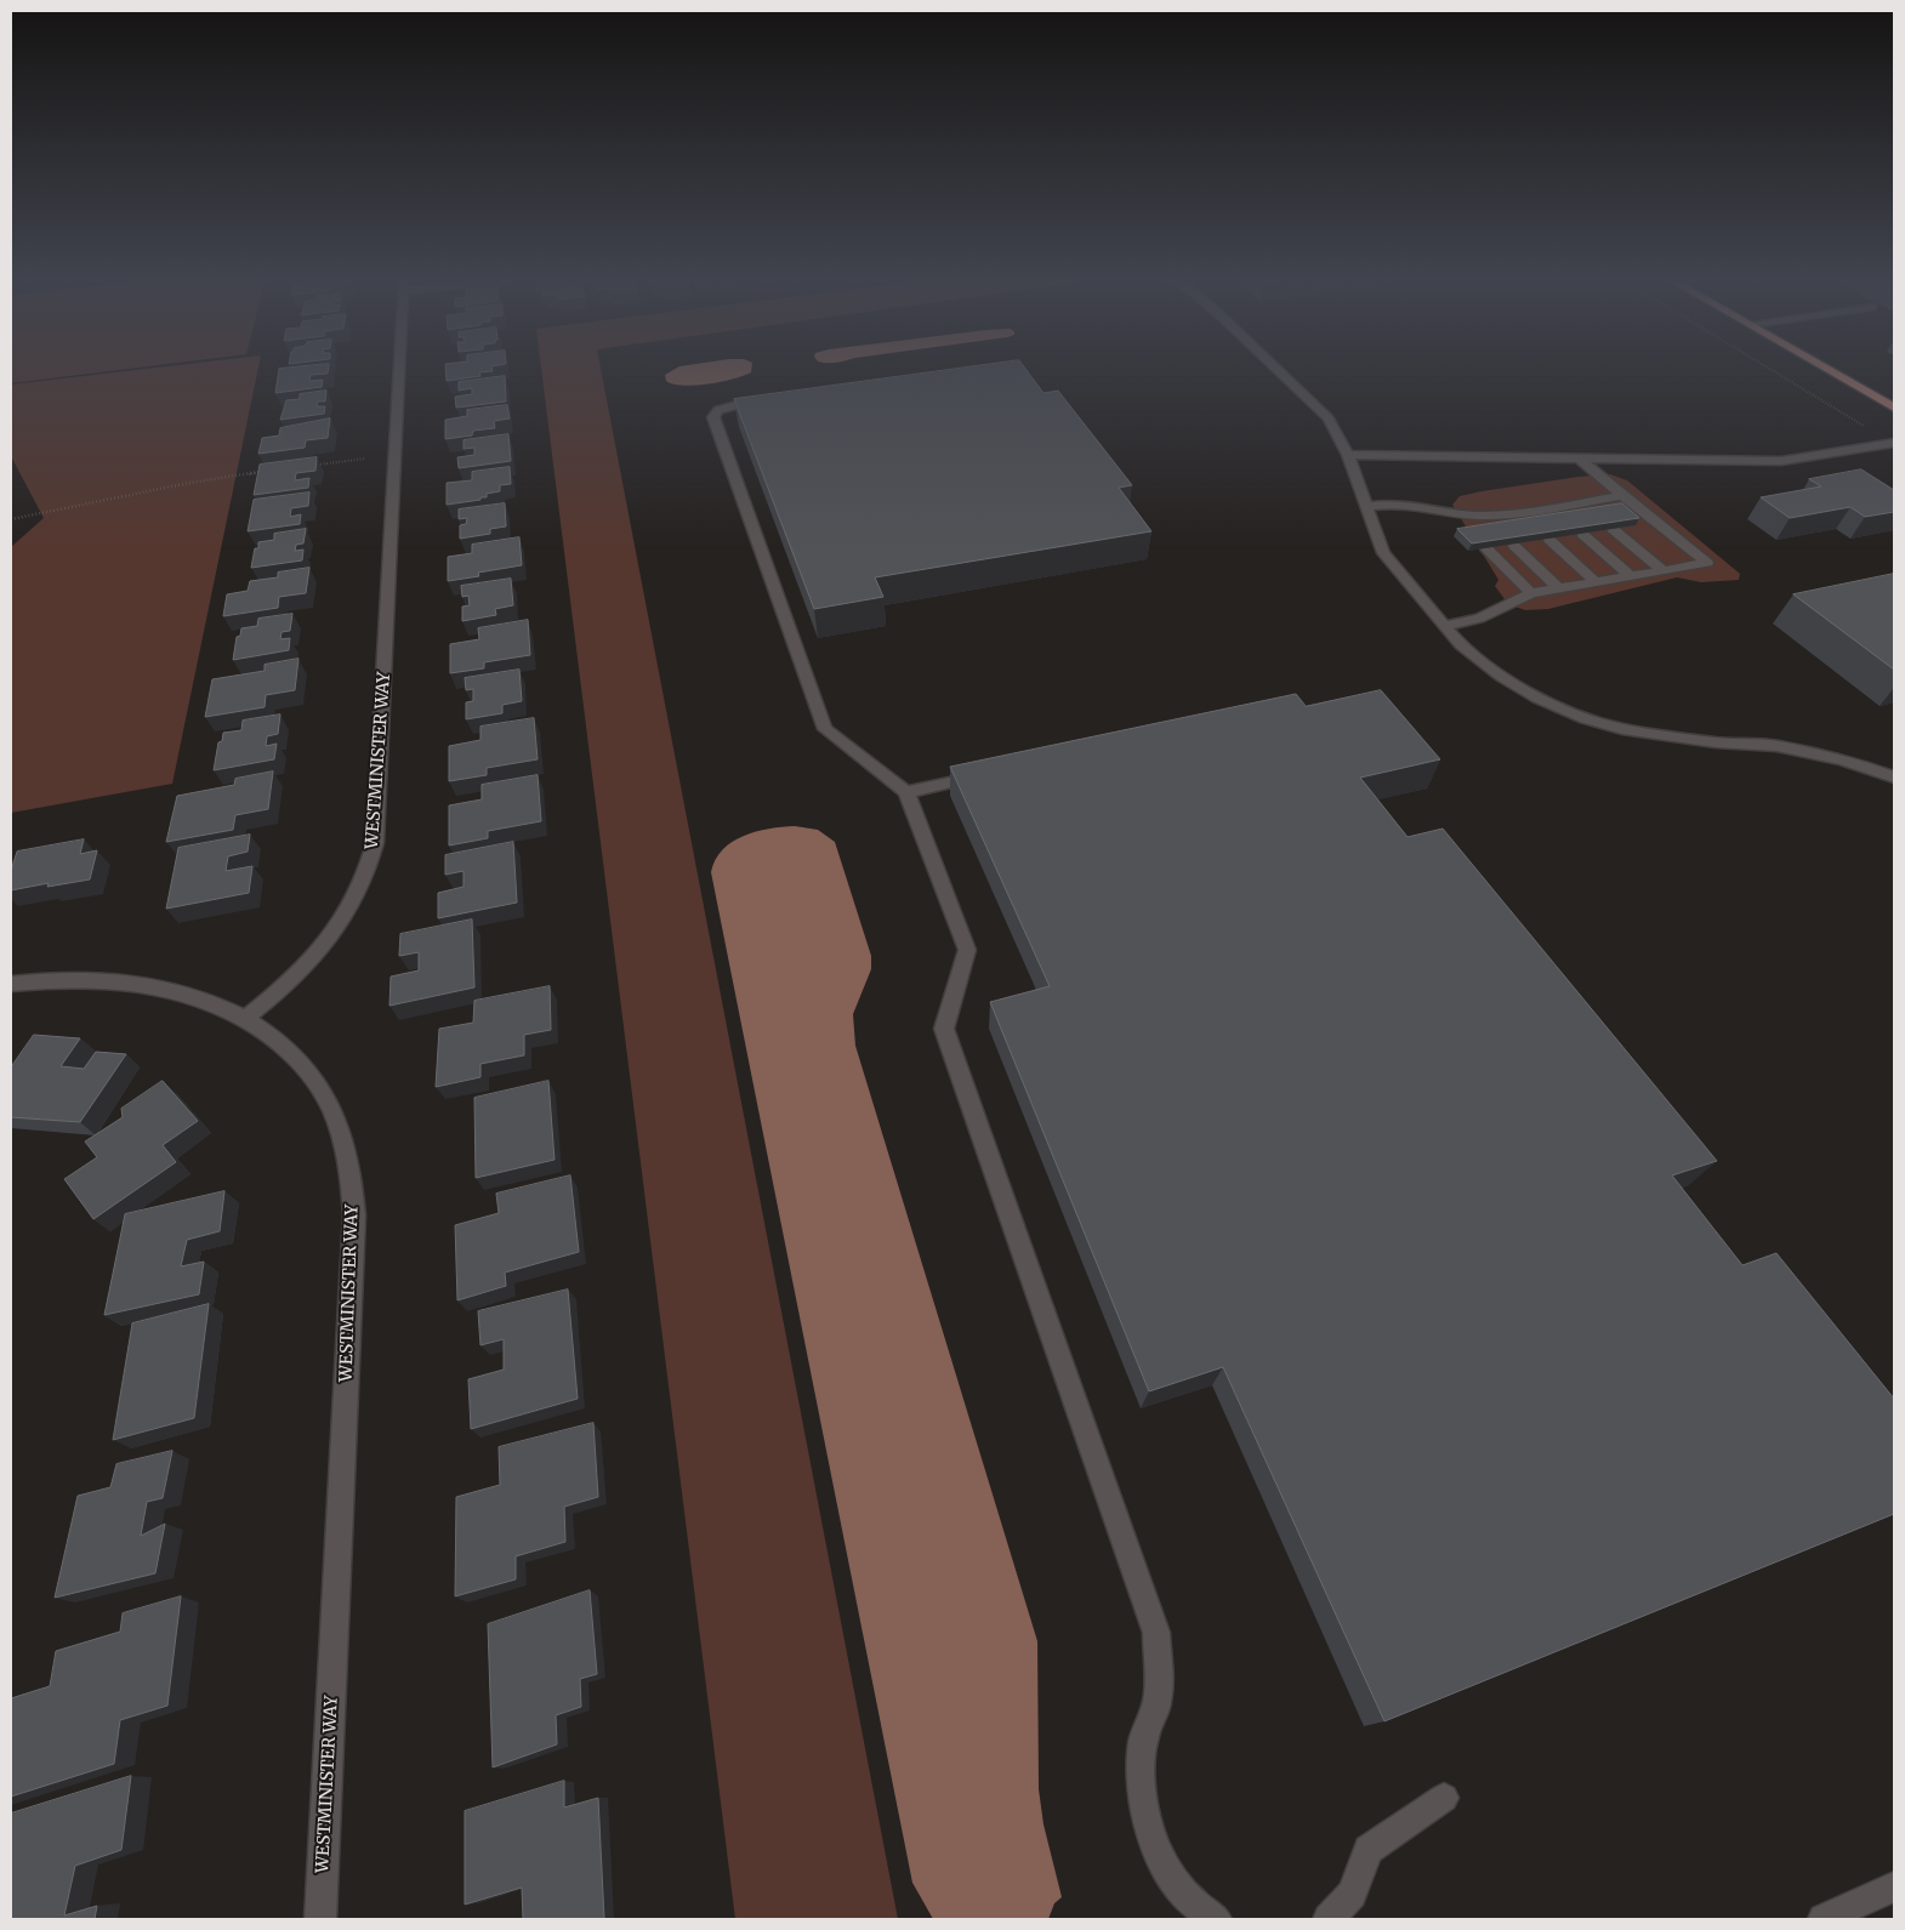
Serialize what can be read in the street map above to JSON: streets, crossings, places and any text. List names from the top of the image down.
{
  "streets": {
    "street": ["WESTMINISTER WAY"]
  }
}
